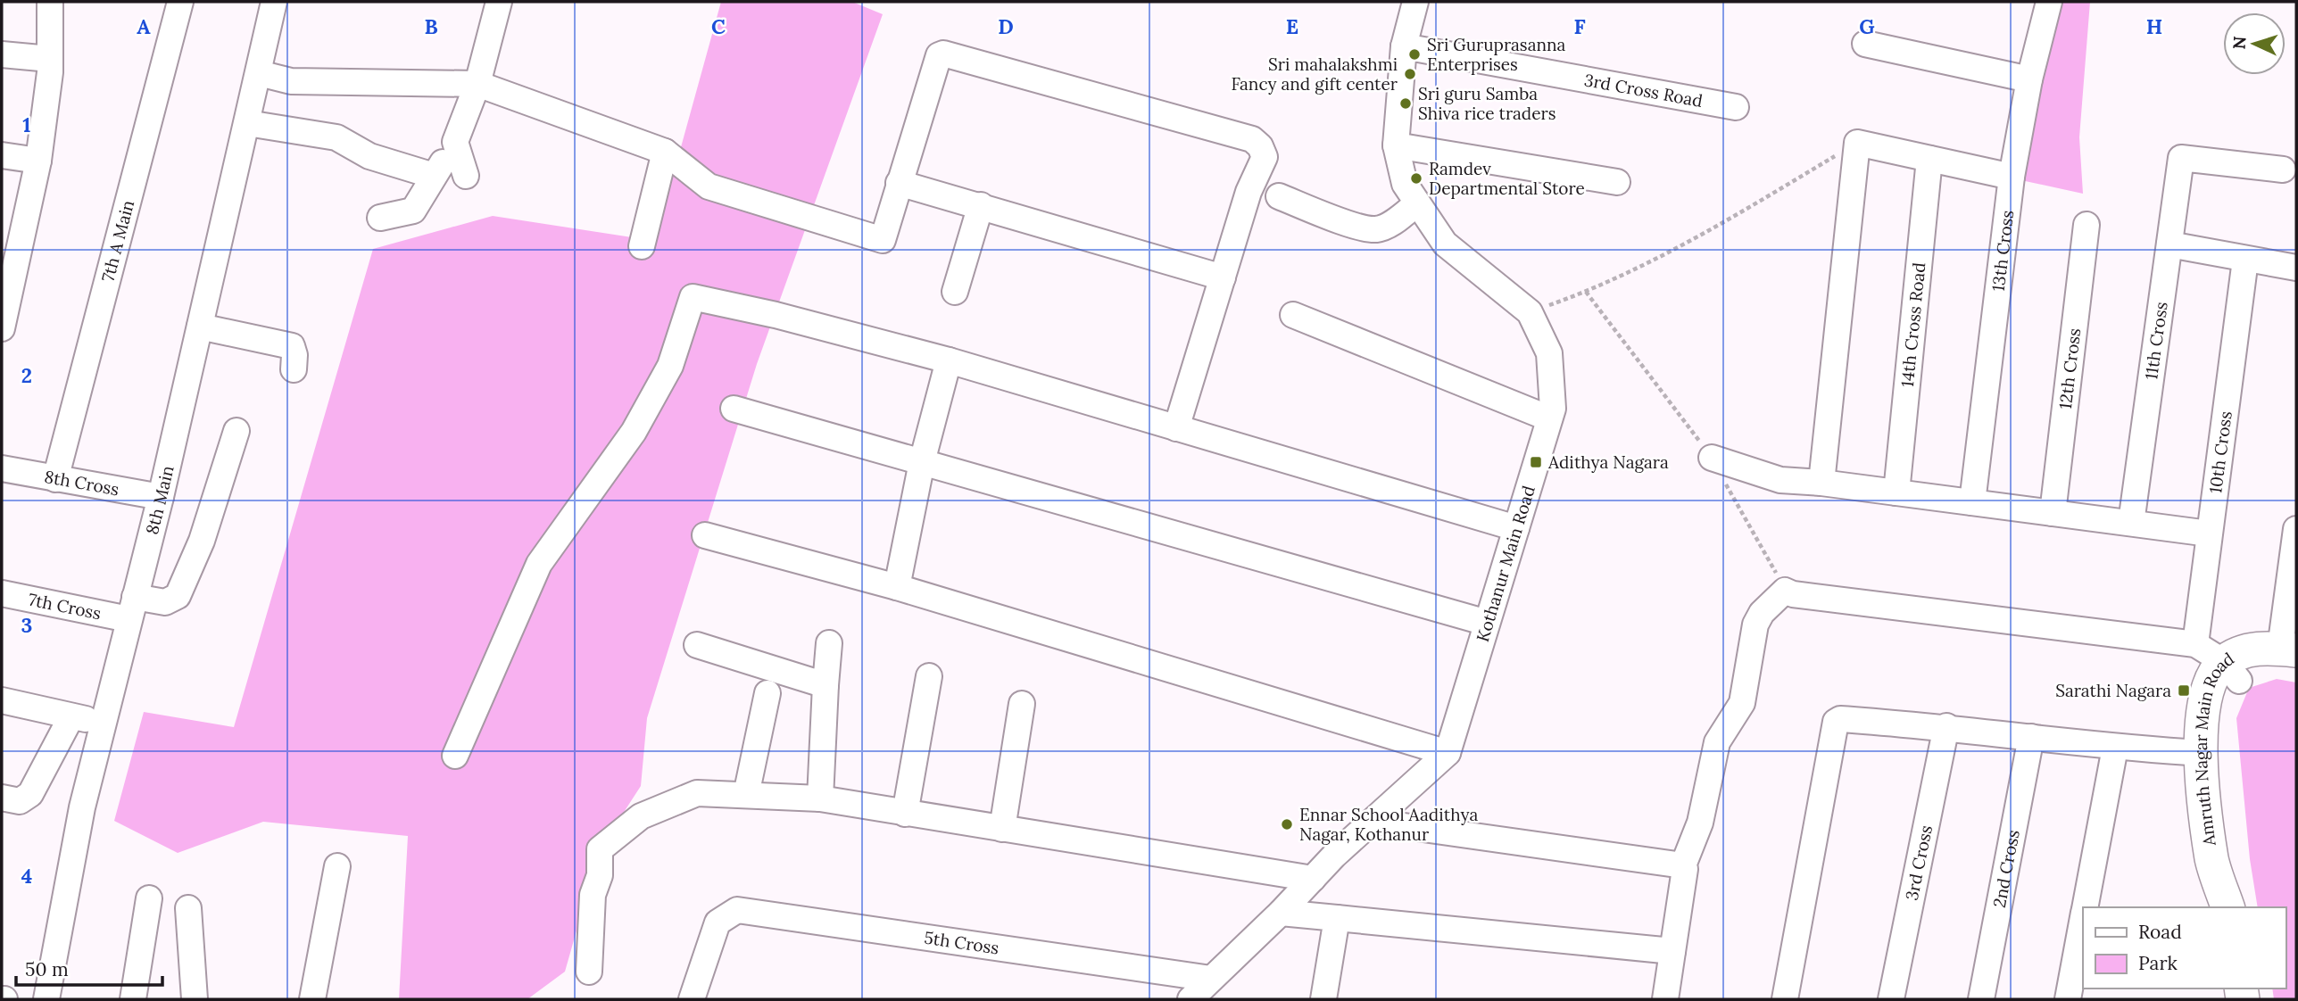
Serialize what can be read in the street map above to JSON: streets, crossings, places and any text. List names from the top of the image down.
{
  "streets": {
    "main road": ["Amruth Nagar Main Road"],
    "street": [
      "3rd Cross Road",
      "7th A Main",
      "13th Cross",
      "14th Cross Road",
      "11th Cross",
      "12th Cross",
      "10th Cross",
      "8th Cross",
      "8th Main",
      "Kothanur Main Road",
      "7th Cross",
      "3rd Cross",
      "2nd Cross",
      "5th Cross"
    ]
  },
  "crossings": [
    ["3rd Cross Road", "Kothanur Main Road"],
    ["7th A Main", "8th Cross"],
    ["8th Cross", "8th Main"],
    ["8th Main", "7th Cross"]
  ],
  "places": {
    "other": [
      "Sri Guruprasanna Enterprises",
      "Sri mahalakshmi Fancy and gift center",
      "Sri guru Samba Shiva rice traders",
      "Ramdev Departmental Store",
      "Ennar School Aadithya Nagar, Kothanur"
    ],
    "transit": ["Adithya Nagara", "Sarathi Nagara"]
  },
  "legend": ["Road", "Park"],
  "scale_bar": "50 m",
  "north": "left",
  "grid": {
    "columns": [
      "A",
      "B",
      "C",
      "D",
      "E",
      "F",
      "G",
      "H"
    ],
    "rows": [
      "1",
      "2",
      "3",
      "4"
    ]
  }
}
